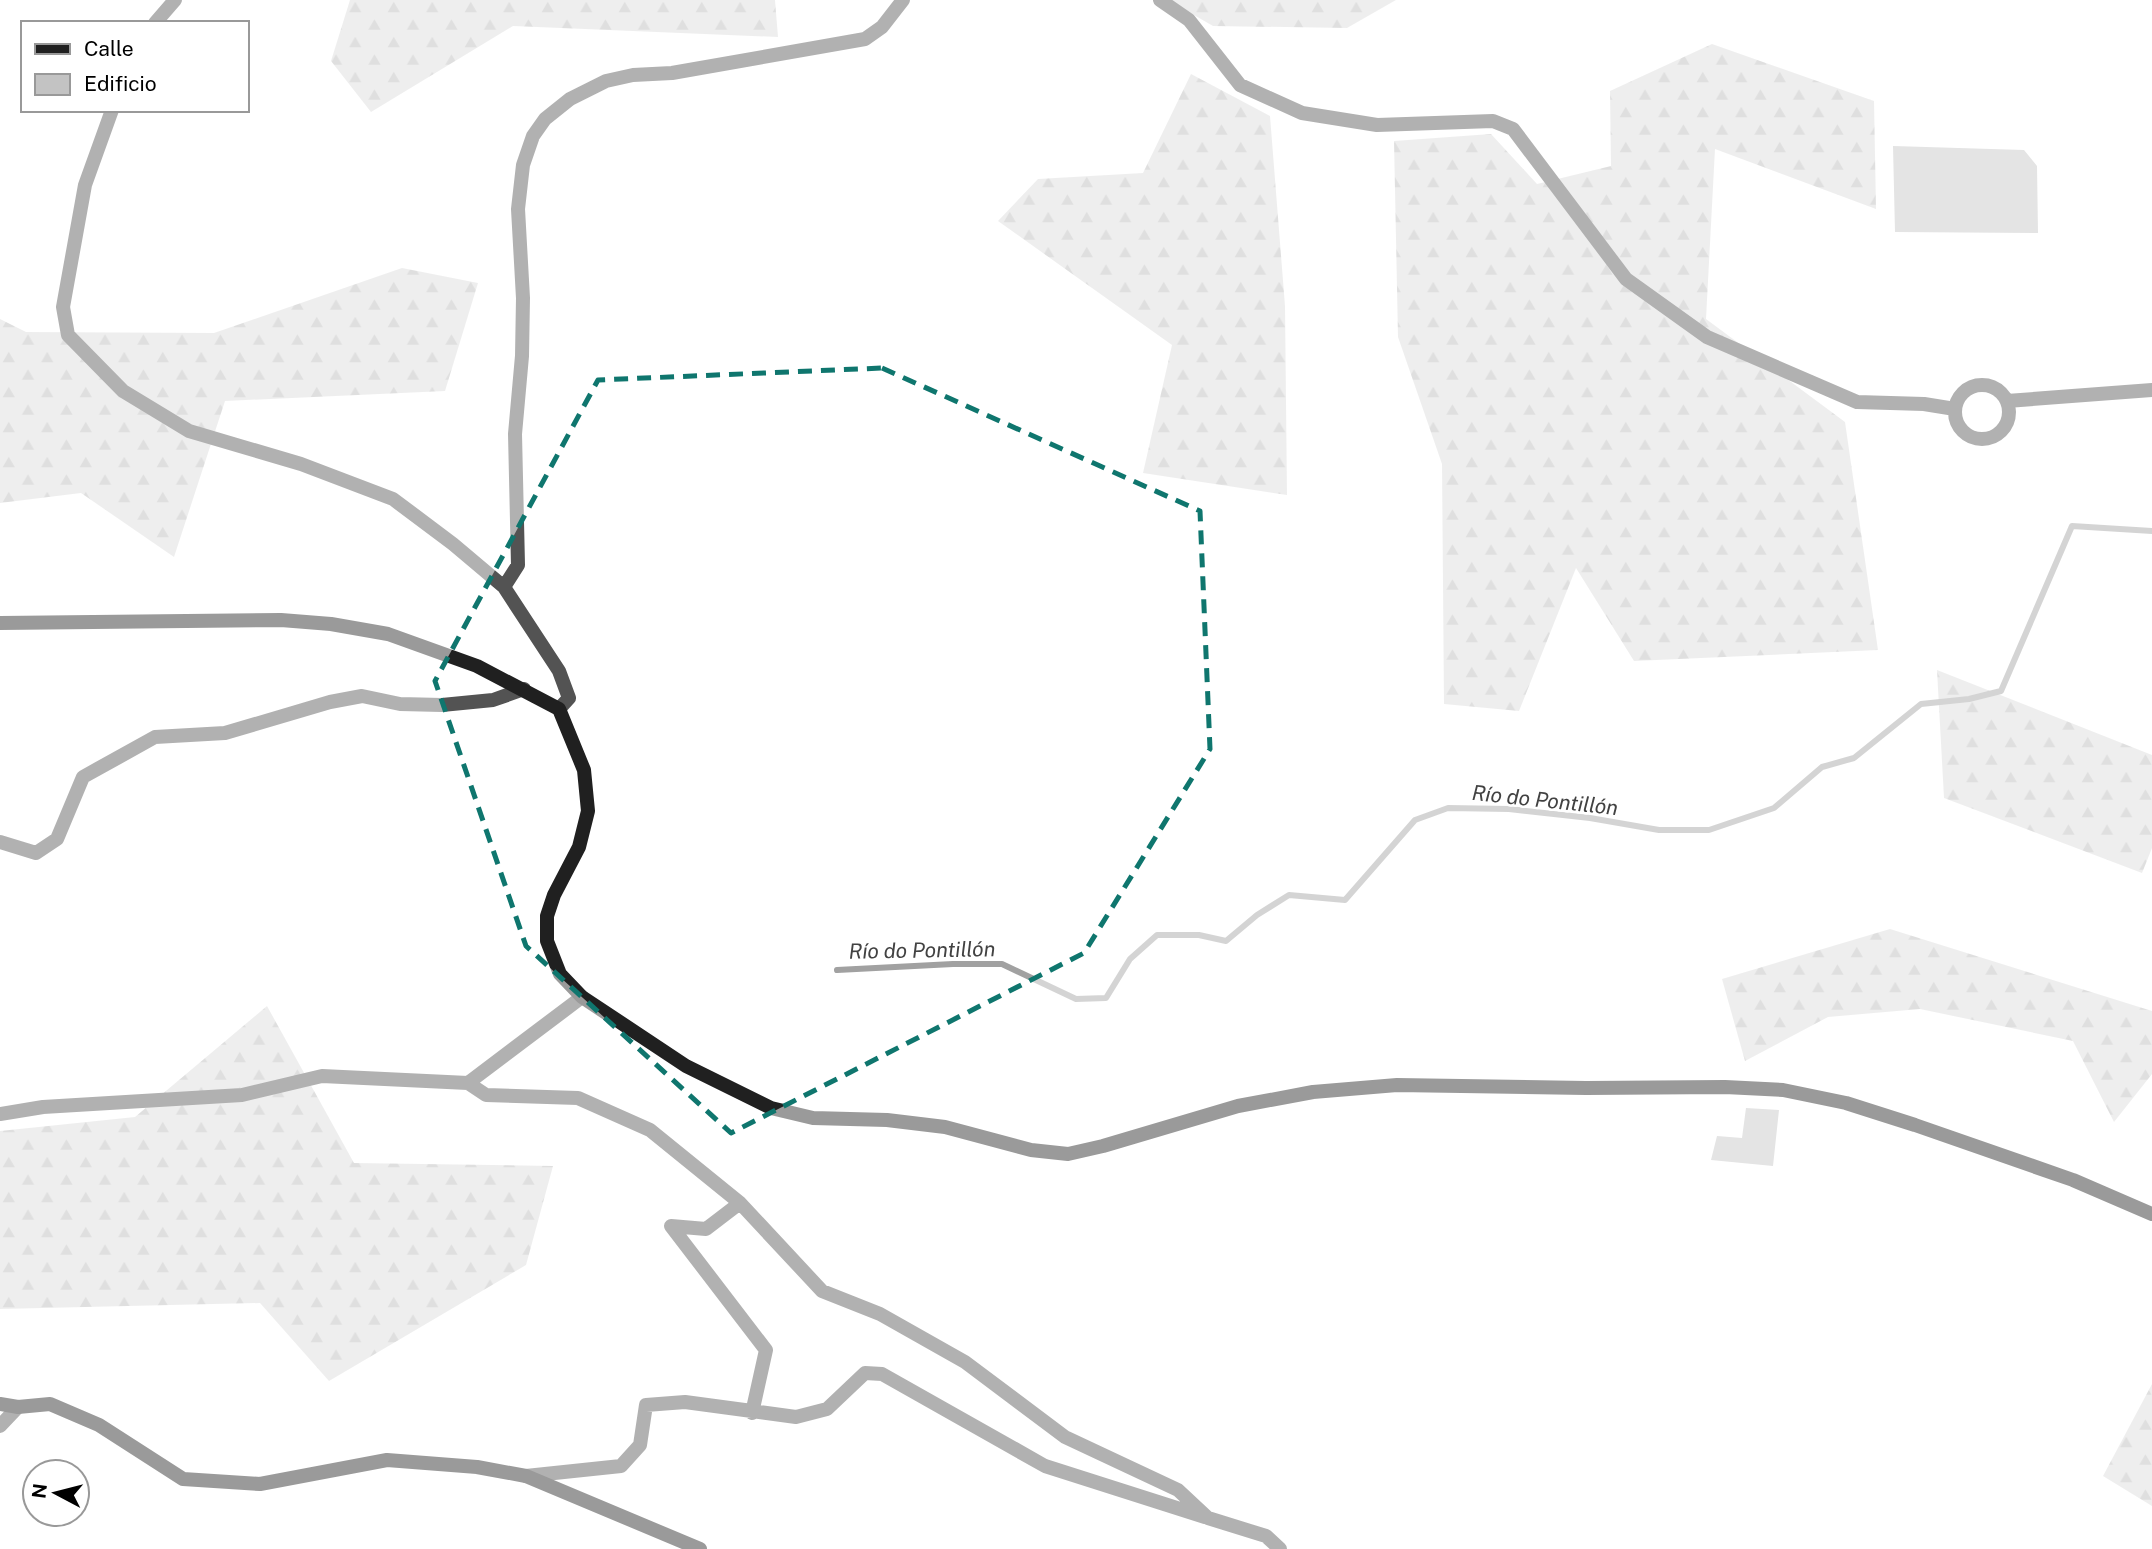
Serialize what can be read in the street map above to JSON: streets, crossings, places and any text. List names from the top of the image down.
{
  "water": ["Río do Pontillón"],
  "legend": ["Calle", "Edificio"],
  "north": "left"
}
